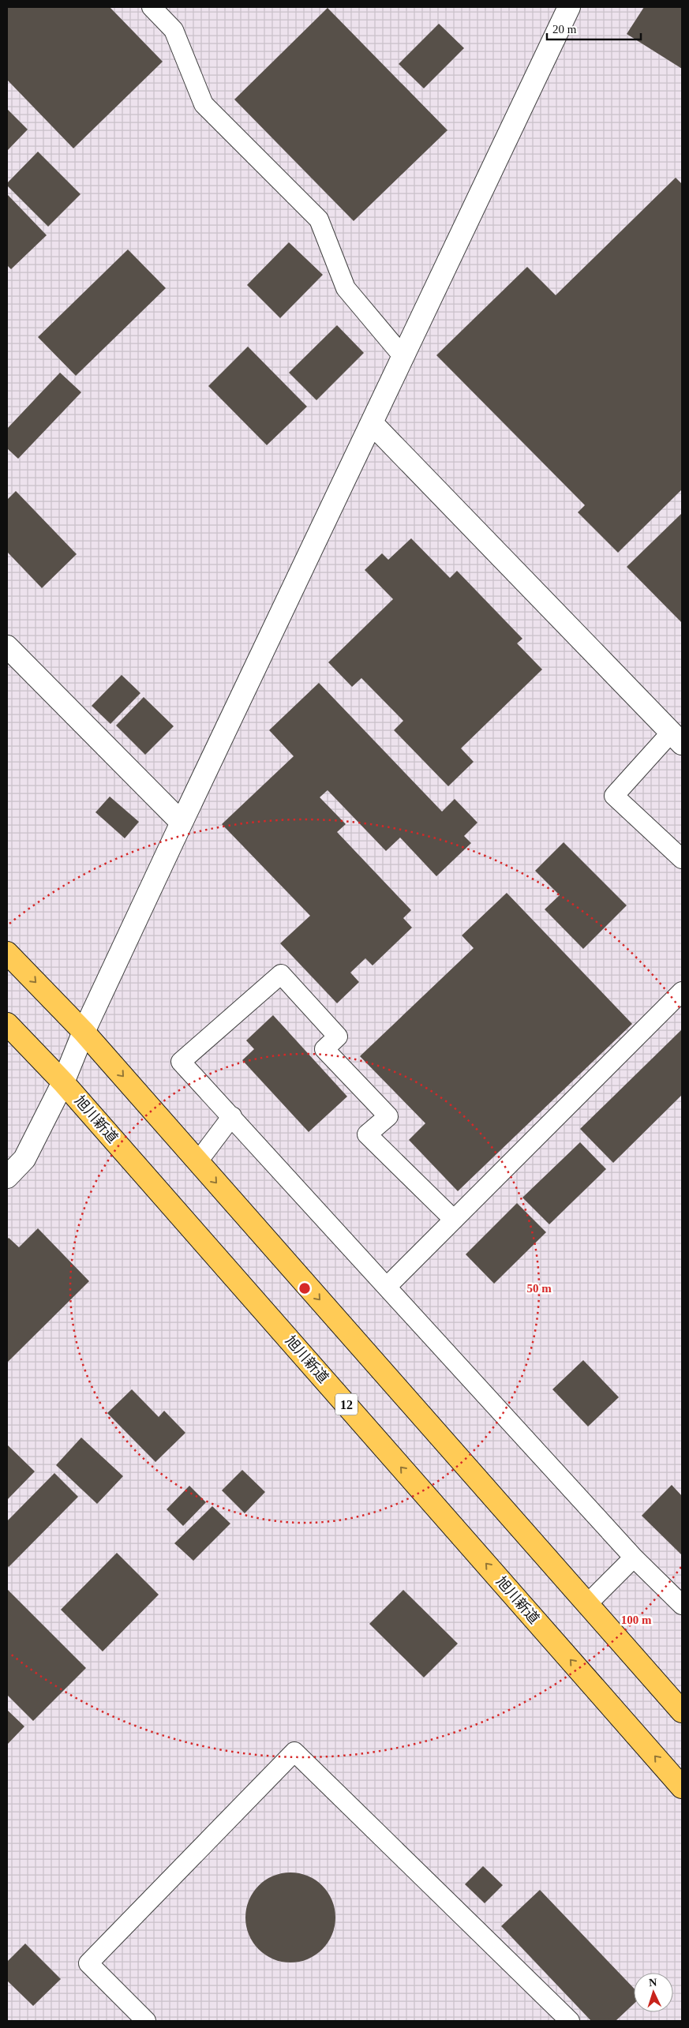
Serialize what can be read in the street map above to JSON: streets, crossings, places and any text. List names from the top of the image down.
{
  "streets": {
    "highway": ["旭川新道", "12"]
  },
  "scale_bar": "20 m",
  "north": "top",
  "rings": ["50 m", "100 m"]
}
